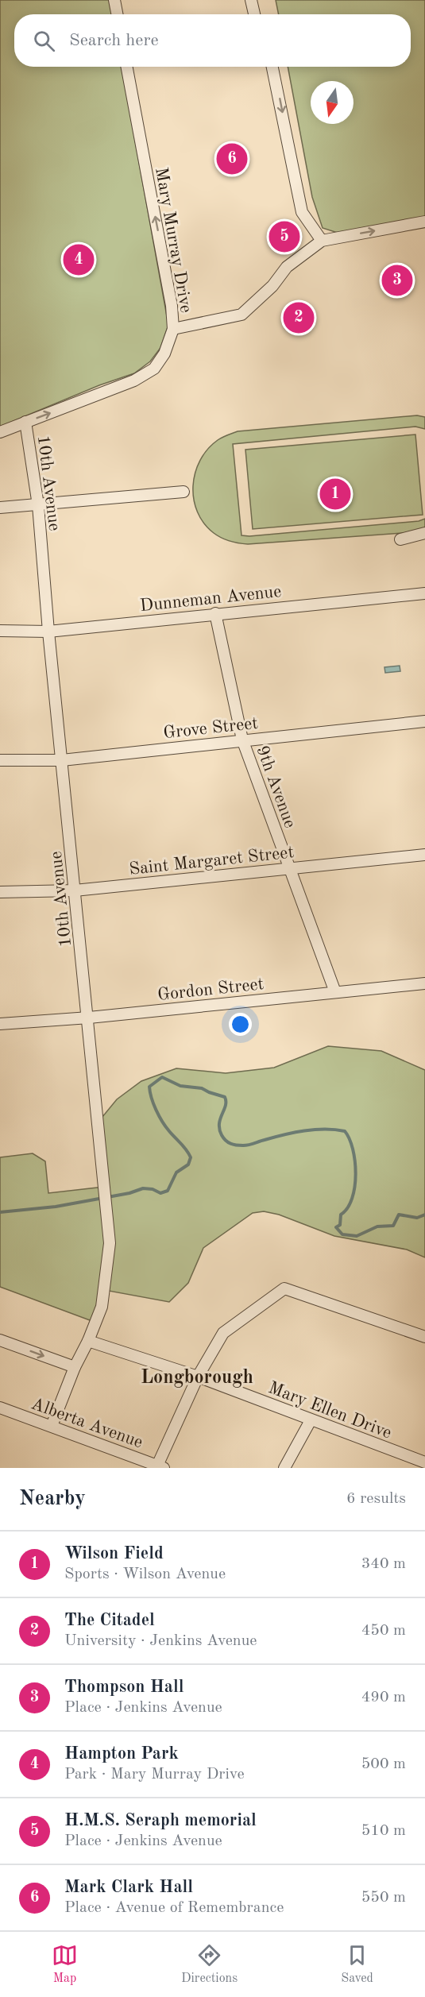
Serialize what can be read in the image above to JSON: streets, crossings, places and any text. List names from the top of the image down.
{
  "streets": {
    "street": [
      "Mary Murray Drive",
      "10th Avenue",
      "Dunneman Avenue",
      "Grove Street",
      "9th Avenue",
      "Saint Margaret Street",
      "Gordon Street",
      "Mary Ellen Drive",
      "Alberta Avenue"
    ]
  },
  "crossings": [
    ["Mary Murray Drive", "10th Avenue"],
    ["10th Avenue", "Dunneman Avenue"],
    ["10th Avenue", "Grove Street"],
    ["10th Avenue", "Saint Margaret Street"],
    ["10th Avenue", "Gordon Street"],
    ["10th Avenue", "Mary Ellen Drive"],
    ["10th Avenue", "Alberta Avenue"],
    ["Dunneman Avenue", "9th Avenue"],
    ["Grove Street", "9th Avenue"],
    ["9th Avenue", "Saint Margaret Street"],
    ["9th Avenue", "Gordon Street"]
  ],
  "one_way": ["Mary Murray Drive"],
  "districts": ["Longborough"],
  "north": "bottom",
  "page": {
    "search": "Search here",
    "pins": [
      "6",
      "5",
      "4",
      "3",
      "2",
      "1"
    ],
    "heading": ["Nearby", "6 results"],
    "list": [
      {
        "mark": "1",
        "name": "Wilson Field",
        "note": "Sports · Wilson Avenue",
        "value": "340 m"
      },
      {
        "mark": "2",
        "name": "The Citadel",
        "note": "University · Jenkins Avenue",
        "value": "450 m"
      },
      {
        "mark": "3",
        "name": "Thompson Hall",
        "note": "Place · Jenkins Avenue",
        "value": "490 m"
      },
      {
        "mark": "4",
        "name": "Hampton Park",
        "note": "Park · Mary Murray Drive",
        "value": "500 m"
      },
      {
        "mark": "5",
        "name": "H.M.S. Seraph memorial",
        "note": "Place · Jenkins Avenue",
        "value": "510 m"
      },
      {
        "mark": "6",
        "name": "Mark Clark Hall",
        "note": "Place · Avenue of Remembrance",
        "value": "550 m"
      }
    ],
    "nav": ["Map", "Directions", "Saved"]
  }
}
